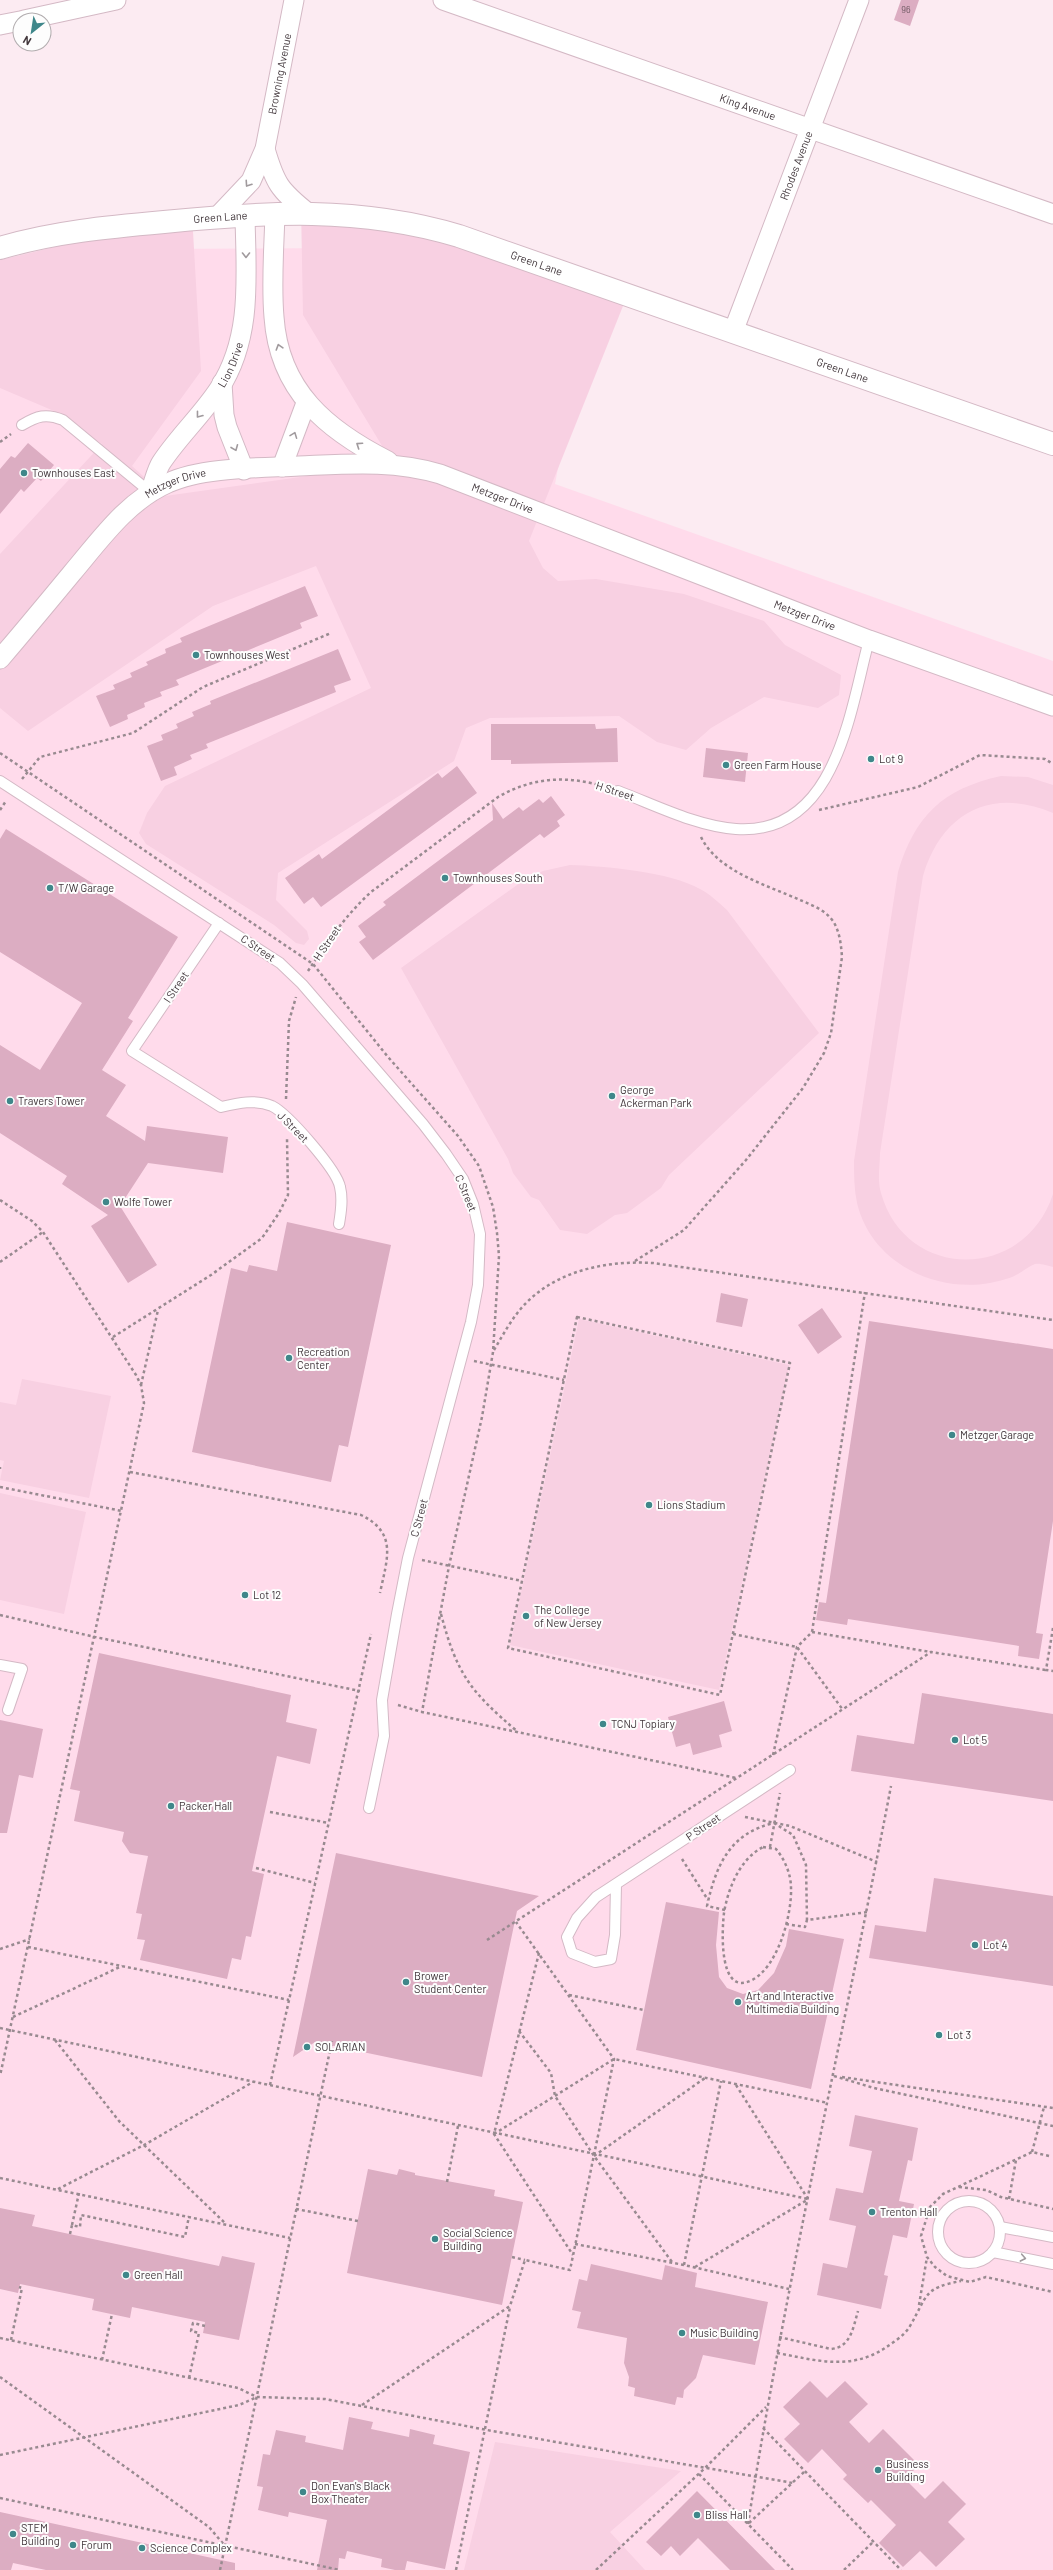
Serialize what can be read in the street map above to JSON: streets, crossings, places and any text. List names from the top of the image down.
{
  "streets": {
    "street": [
      "Browning Avenue",
      "King Avenue",
      "Rhodes Avenue",
      "Green Lane",
      "Lion Drive",
      "Metzger Drive"
    ],
    "lane": [
      "H Street",
      "C Street",
      "I Street",
      "J Street",
      "P Street"
    ]
  },
  "crossings": [
    ["Browning Avenue", "Green Lane"],
    ["King Avenue", "Rhodes Avenue"],
    ["Rhodes Avenue", "Green Lane"],
    ["Green Lane", "Lion Drive"],
    ["Lion Drive", "Metzger Drive"],
    ["Metzger Drive", "H Street"],
    ["C Street", "I Street"],
    ["I Street", "J Street"]
  ],
  "one_way": ["Browning Avenue", "Lion Drive"],
  "places": [
    "Townhouses East",
    "Townhouses West",
    "Lot 9",
    "Green Farm House",
    "Townhouses South",
    "T/W Garage",
    "George Ackerman Park",
    "Travers Tower",
    "Wolfe Tower",
    "Recreation Center",
    "Metzger Garage",
    "Lions Stadium",
    "Lot 12",
    "The College of New Jersey",
    "TCNJ Topiary",
    "Lot 5",
    "Packer Hall",
    "Lot 4",
    "Brower Student Center",
    "Art and Interactive Multimedia Building",
    "Lot 3",
    "SOLARIAN",
    "Trenton Hall",
    "Social Science Building",
    "Green Hall",
    "Music Building",
    "Business Building",
    "Don Evan's Black Box Theater",
    "Bliss Hall",
    "STEM Building",
    "Forum",
    "Science Complex"
  ],
  "house_numbers": ["96"],
  "north": "bottom left"
}
